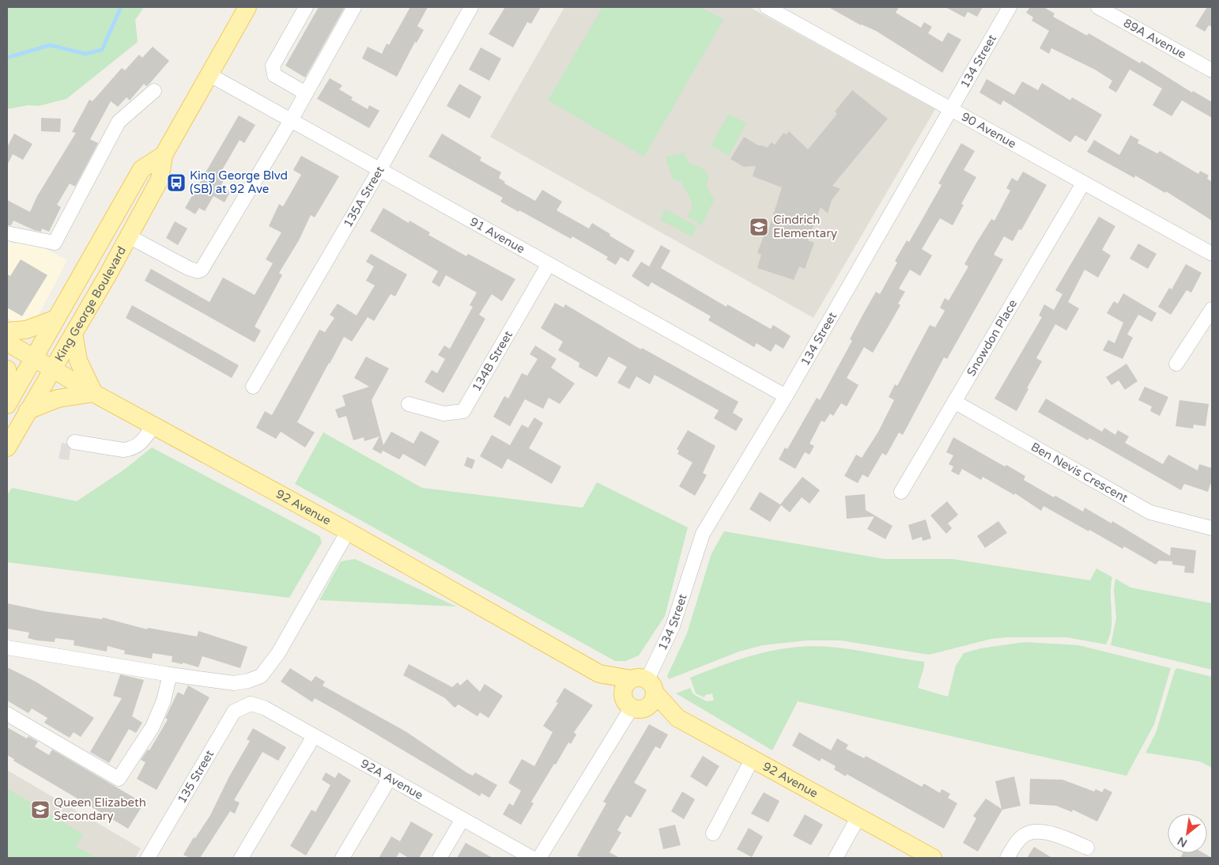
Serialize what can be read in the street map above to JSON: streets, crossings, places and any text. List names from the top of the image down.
{
  "streets": {
    "main road": ["King George Boulevard", "92 Avenue"],
    "street": [
      "89A Avenue",
      "134 Street",
      "90 Avenue",
      "135A Street",
      "91 Avenue",
      "Snowdon Place",
      "134B Street",
      "Ben Nevis Crescent",
      "135 Street",
      "92A Avenue"
    ]
  },
  "crossings": [
    ["134 Street", "90 Avenue"],
    ["134 Street", "91 Avenue"],
    ["134 Street", "92 Avenue"],
    ["90 Avenue", "Snowdon Place"],
    ["135A Street", "91 Avenue"],
    ["91 Avenue", "King George Boulevard"],
    ["91 Avenue", "134B Street"],
    ["King George Boulevard", "92 Avenue"],
    ["Snowdon Place", "Ben Nevis Crescent"],
    ["135 Street", "92A Avenue"]
  ],
  "places": {
    "bus stop": ["King George Blvd (SB) at 92 Ave"],
    "school or university": ["Cindrich Elementary", "Queen Elizabeth Secondary"]
  },
  "north": "bottom left"
}
